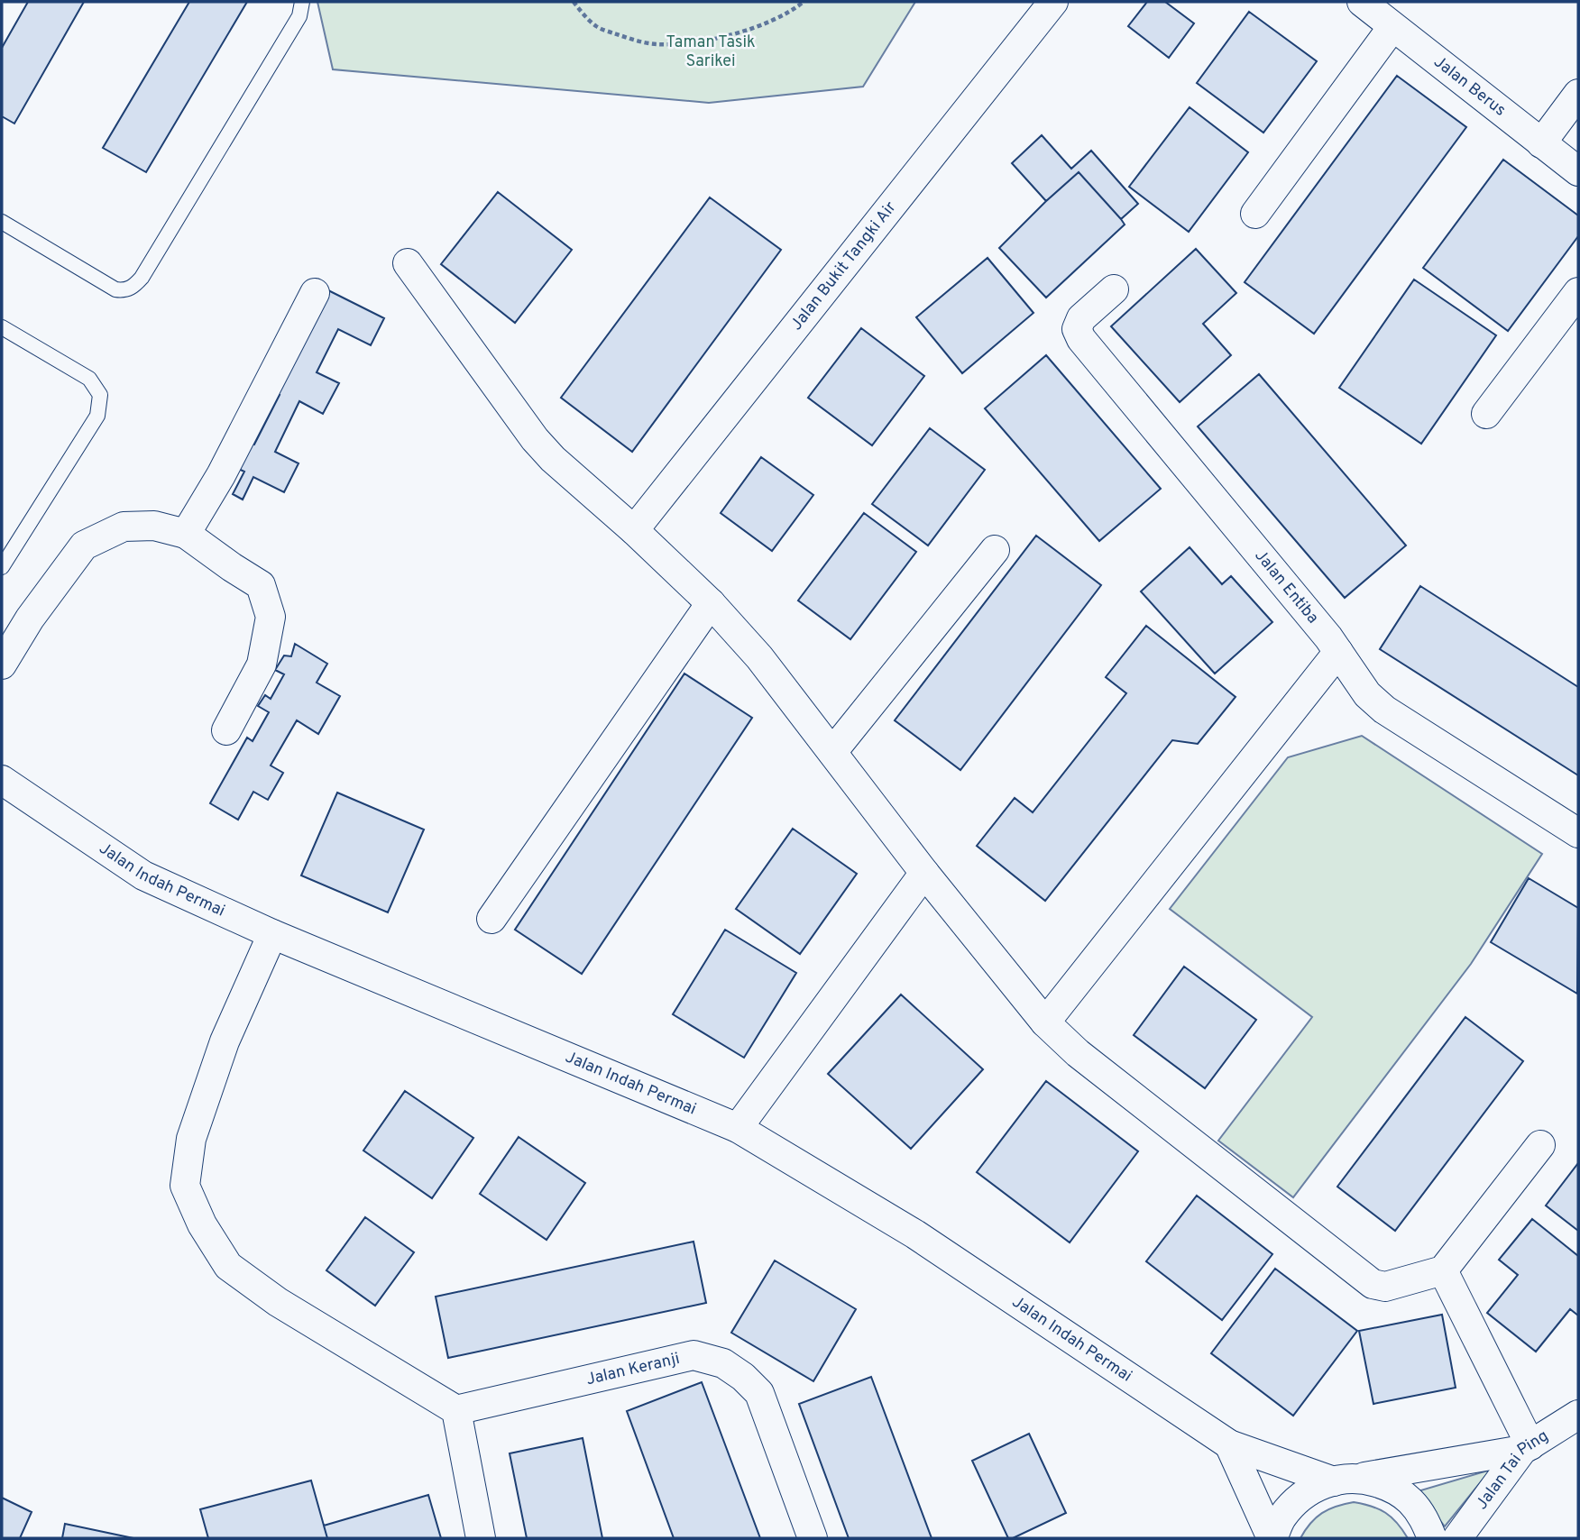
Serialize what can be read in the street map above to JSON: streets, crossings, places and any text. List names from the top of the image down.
{
  "streets": {
    "street": [
      "Jalan Berus",
      "Jalan Bukit Tangki Air",
      "Jalan Entiba",
      "Jalan Indah Permai",
      "Jalan Keranji",
      "Jalan Tai Ping"
    ]
  },
  "parks": ["Taman Tasik Sarikei"]
}
